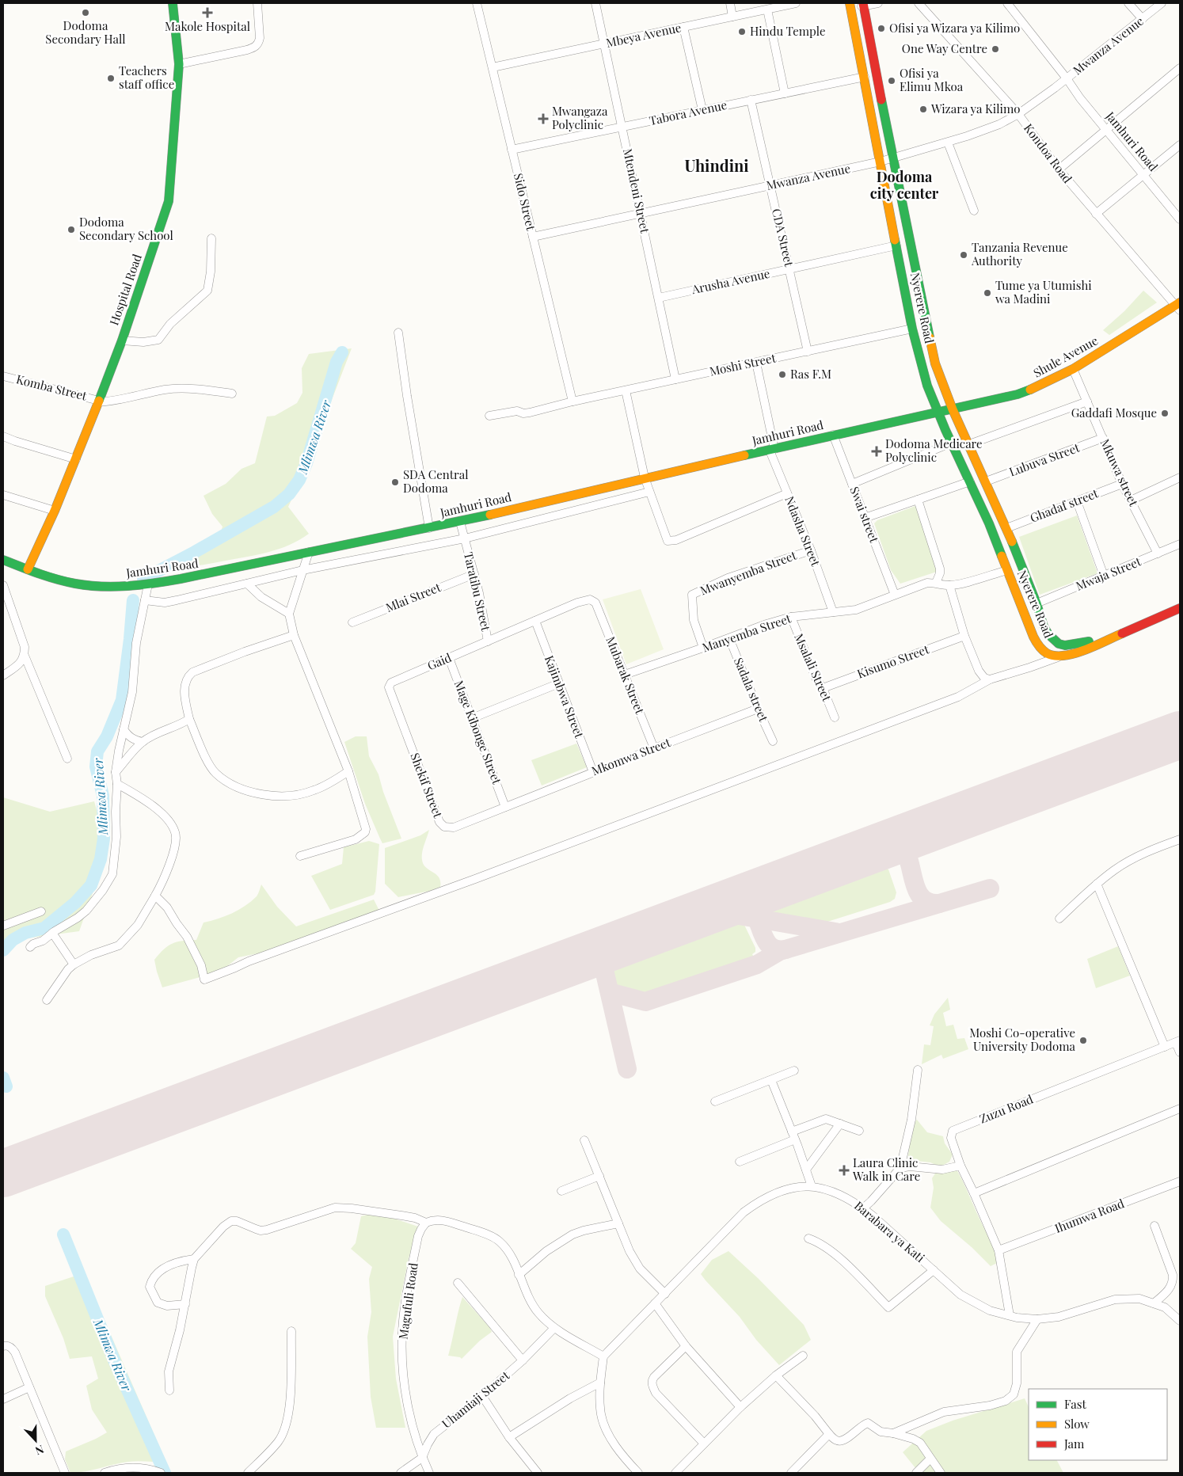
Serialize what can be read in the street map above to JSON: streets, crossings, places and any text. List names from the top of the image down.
{
  "streets": {
    "main road": [
      "Jamhuri Road",
      "Hospital Road",
      "Nyerere Road",
      "Shule Avenue"
    ],
    "street": [
      "Mbeya Avenue",
      "Mwanza Avenue",
      "Tabora Avenue",
      "Kondoa Road",
      "Mtendeni Street",
      "Sido Street",
      "CDA Street",
      "Arusha Avenue",
      "Moshi Street",
      "Komba Street",
      "Lubuva Street",
      "Mkuwa street",
      "Ghadaf street",
      "Swai street",
      "Ndasha Street",
      "Mwanyemba Street",
      "Mwaja Street",
      "Taratibu Street",
      "Mlai Street",
      "Manyemba Street",
      "Gaid",
      "Kisumo Street",
      "Msalali Street",
      "Mubarak Street",
      "Sadala street",
      "Kajimbwa Street",
      "Mage Kibonge Street",
      "Mkomwa Street",
      "Shekif Street",
      "Zuzu Road",
      "Ihumwa Road",
      "Barabara ya Kati",
      "Magufuli Road",
      "Uhamiaji Street"
    ]
  },
  "crossings": [
    ["Mbeya Avenue", "Mtendeni Street"],
    ["Mbeya Avenue", "Sido Street"],
    ["Mwanza Avenue", "Jamhuri Road"],
    ["Mwanza Avenue", "Kondoa Road"],
    ["Mwanza Avenue", "Mtendeni Street"],
    ["Mwanza Avenue", "Sido Street"],
    ["Mwanza Avenue", "CDA Street"],
    ["Mwanza Avenue", "Nyerere Road"],
    ["Tabora Avenue", "Mtendeni Street"],
    ["Tabora Avenue", "Sido Street"],
    ["Tabora Avenue", "CDA Street"],
    ["Tabora Avenue", "Nyerere Road"],
    ["Jamhuri Road", "Hospital Road"],
    ["Jamhuri Road", "Nyerere Road"],
    ["Jamhuri Road", "Shule Avenue"],
    ["Jamhuri Road", "Swai street"],
    ["Jamhuri Road", "Ndasha Street"],
    ["Jamhuri Road", "Taratibu Street"],
    ["Kondoa Road", "Shule Avenue"],
    ["Mtendeni Street", "Arusha Avenue"],
    ["Mtendeni Street", "Moshi Street"],
    ["Sido Street", "Moshi Street"],
    ["CDA Street", "Arusha Avenue"],
    ["CDA Street", "Moshi Street"],
    ["Arusha Avenue", "Nyerere Road"],
    ["Hospital Road", "Komba Street"],
    ["Nyerere Road", "Shule Avenue"],
    ["Nyerere Road", "Moshi Street"],
    ["Nyerere Road", "Lubuva Street"],
    ["Nyerere Road", "Ghadaf street"],
    ["Nyerere Road", "Mwaja Street"],
    ["Nyerere Road", "Manyemba Street"],
    ["Shule Avenue", "Mkuwa street"],
    ["Moshi Street", "Ndasha Street"],
    ["Lubuva Street", "Mkuwa street"],
    ["Mkuwa street", "Ghadaf street"],
    ["Mkuwa street", "Mwaja Street"],
    ["Swai street", "Manyemba Street"],
    ["Ndasha Street", "Mwanyemba Street"],
    ["Ndasha Street", "Manyemba Street"],
    ["Mwanyemba Street", "Manyemba Street"],
    ["Taratibu Street", "Mlai Street"],
    ["Taratibu Street", "Gaid"],
    ["Taratibu Street", "Mubarak Street"],
    ["Taratibu Street", "Kajimbwa Street"],
    ["Manyemba Street", "Msalali Street"],
    ["Manyemba Street", "Mubarak Street"],
    ["Manyemba Street", "Sadala street"],
    ["Gaid", "Mage Kibonge Street"],
    ["Gaid", "Shekif Street"],
    ["Kisumo Street", "Msalali Street"],
    ["Mubarak Street", "Mkomwa Street"],
    ["Sadala street", "Mkomwa Street"],
    ["Kajimbwa Street", "Mkomwa Street"],
    ["Mage Kibonge Street", "Mkomwa Street"],
    ["Mage Kibonge Street", "Shekif Street"],
    ["Mkomwa Street", "Shekif Street"],
    ["Zuzu Road", "Ihumwa Road"],
    ["Zuzu Road", "Barabara ya Kati"],
    ["Magufuli Road", "Uhamiaji Street"]
  ],
  "districts": ["Uhindini", "Dodoma city center"],
  "water": ["Mlimwa River"],
  "places": {
    "other": [
      "Dodoma Secondary Hall",
      "Ofisi ya Wizara ya Kilimo",
      "Hindu Temple",
      "One Way Centre",
      "Teachers staff office",
      "Ofisi ya Elimu Mkoa",
      "Wizara ya Kilimo",
      "Dodoma Secondary School",
      "Tanzania Revenue Authority",
      "Tume ya Utumishi wa Madini",
      "Ras F.M",
      "Gaddafi Mosque",
      "SDA Central Dodoma",
      "Moshi Co-operative University Dodoma"
    ],
    "health": [
      "Makole Hospital",
      "Mwangaza Polyclinic",
      "Dodoma Medicare Polyclinic",
      "Laura Clinic Walk in Care"
    ]
  },
  "legend": ["Fast", "Slow", "Jam"],
  "north": "bottom"
}
